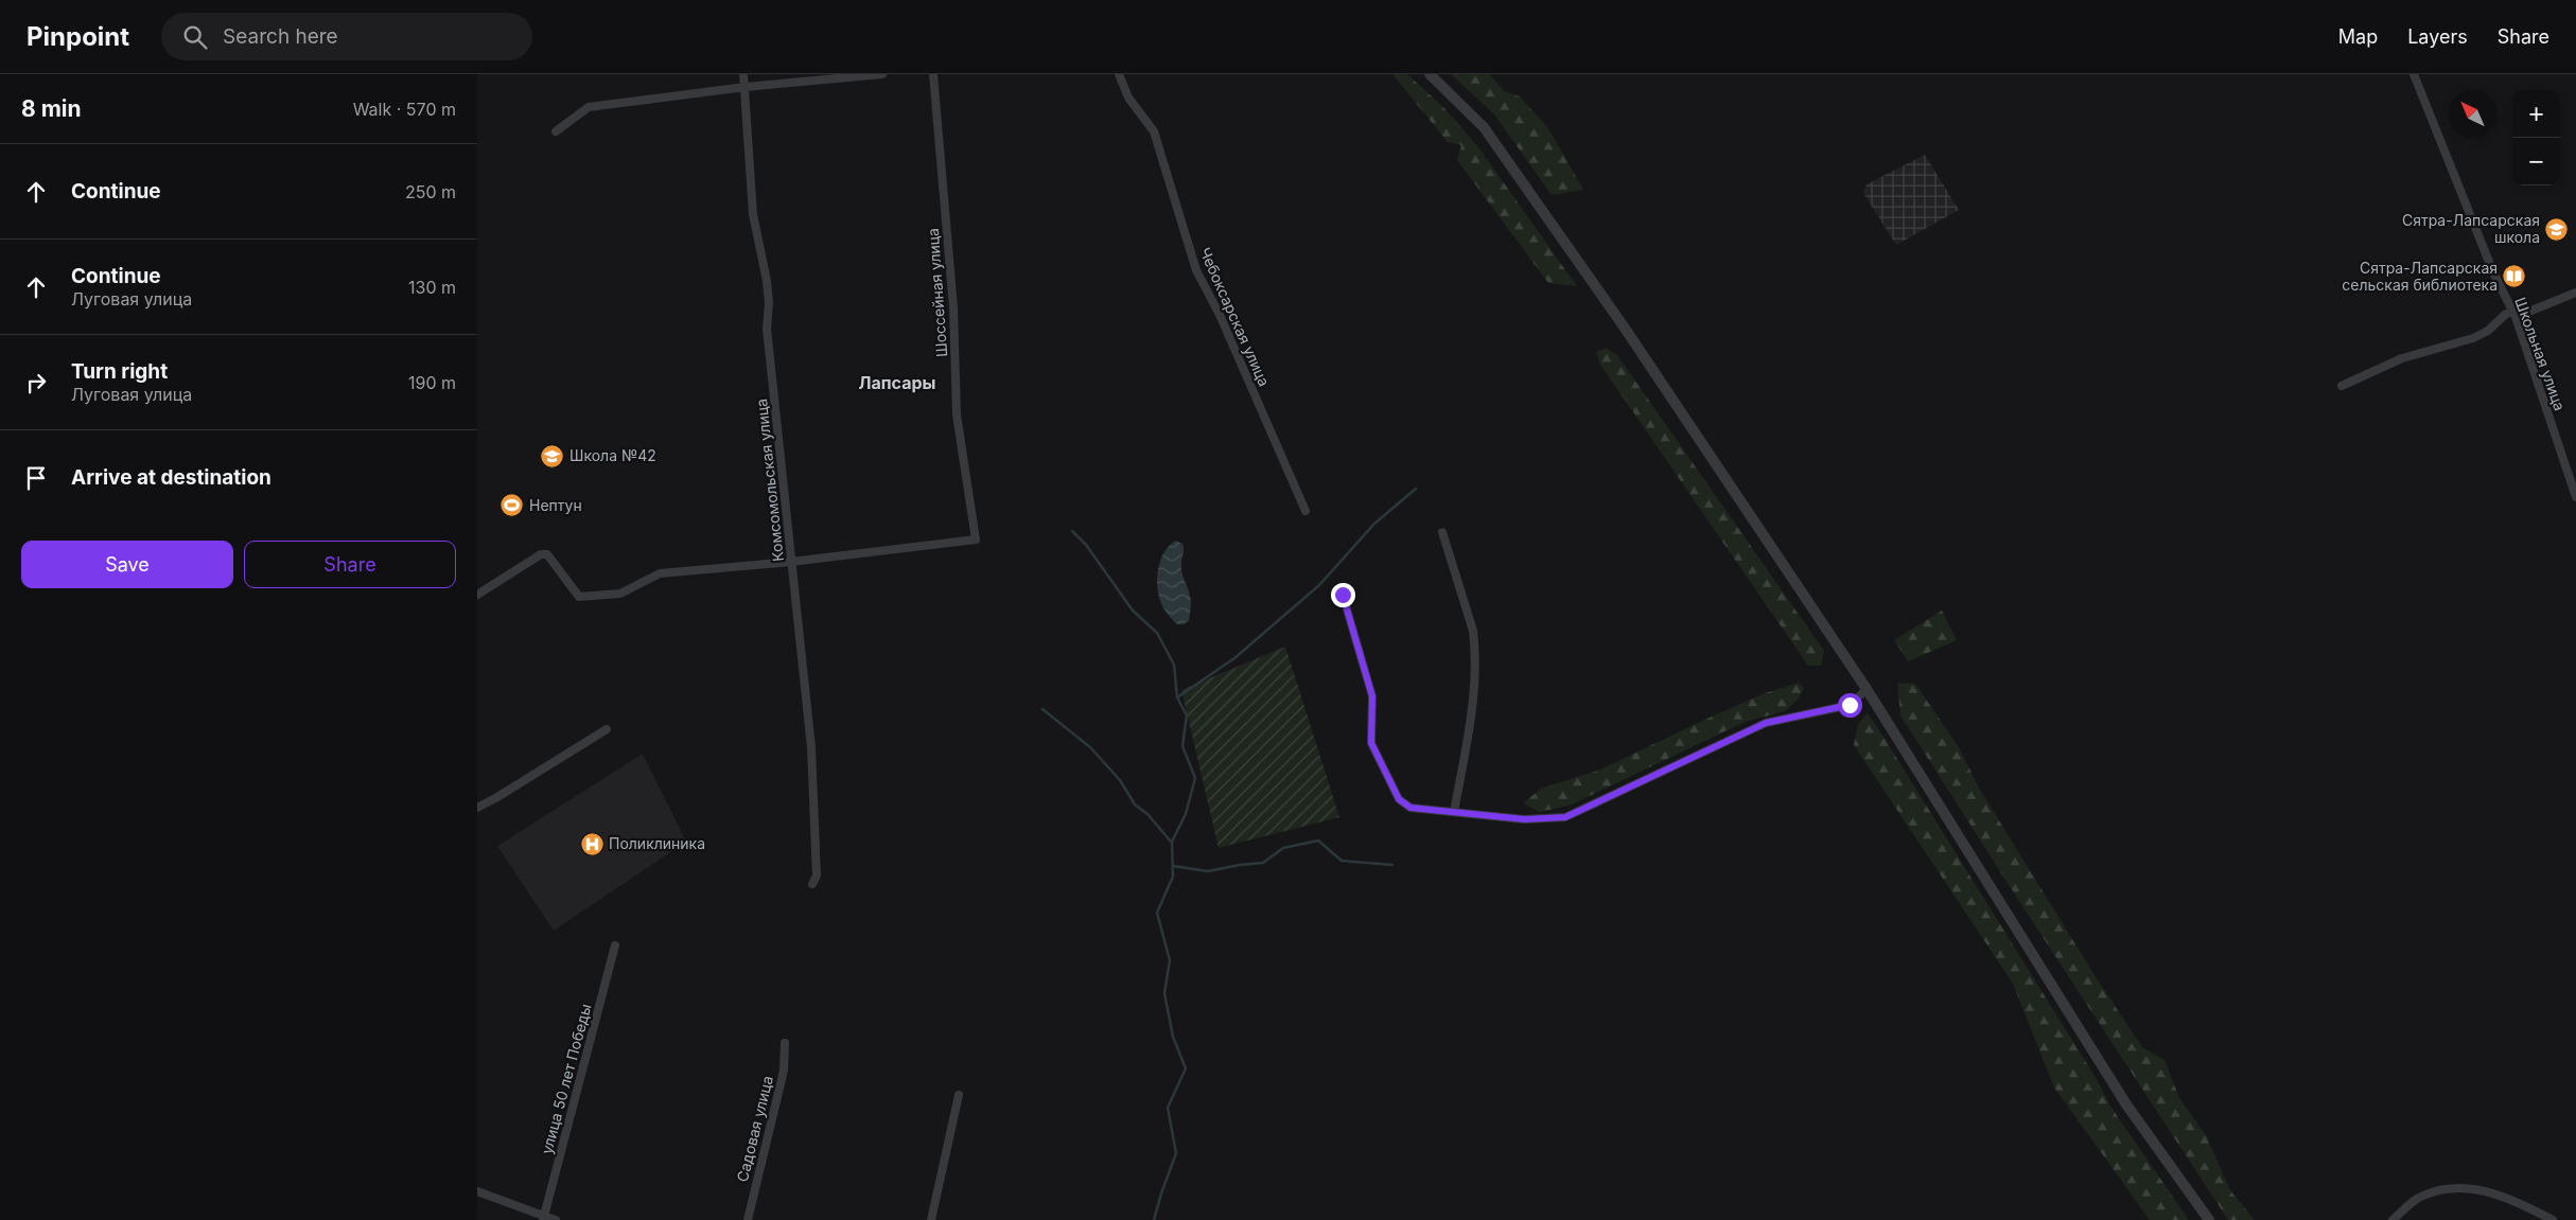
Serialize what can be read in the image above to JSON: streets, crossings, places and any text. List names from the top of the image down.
{
  "streets": {
    "street": [
      "Шоссейная улица",
      "Чебоксарская улица",
      "Школьная улица",
      "Комсомольская улица",
      "улица 50 лет Победы",
      "Садовая улица"
    ]
  },
  "crossings": [
    ["Шоссейная улица", "Комсомольская улица"]
  ],
  "districts": ["Лапсары"],
  "places": {
    "school or university": ["Сятра-Лапсарская школа", "Школа №42"],
    "library": ["Сятра-Лапсарская сельская библиотека"],
    "sports": ["Нептун"],
    "hospital": ["Поликлиника"]
  },
  "north": "top left",
  "page": {
    "header": "Pinpoint",
    "search": "Search here",
    "nav": ["Map", "Layers", "Share"],
    "heading": ["8 min", "Walk · 570 m"],
    "map_buttons": ["+", "−"],
    "list": [
      ["Continue", "250 m"],
      ["Continue", "Луговая улица", "130 m"],
      ["Turn right", "Луговая улица", "190 m"],
      "Arrive at destination"
    ],
    "buttons": ["Save", "Share"]
  }
}
